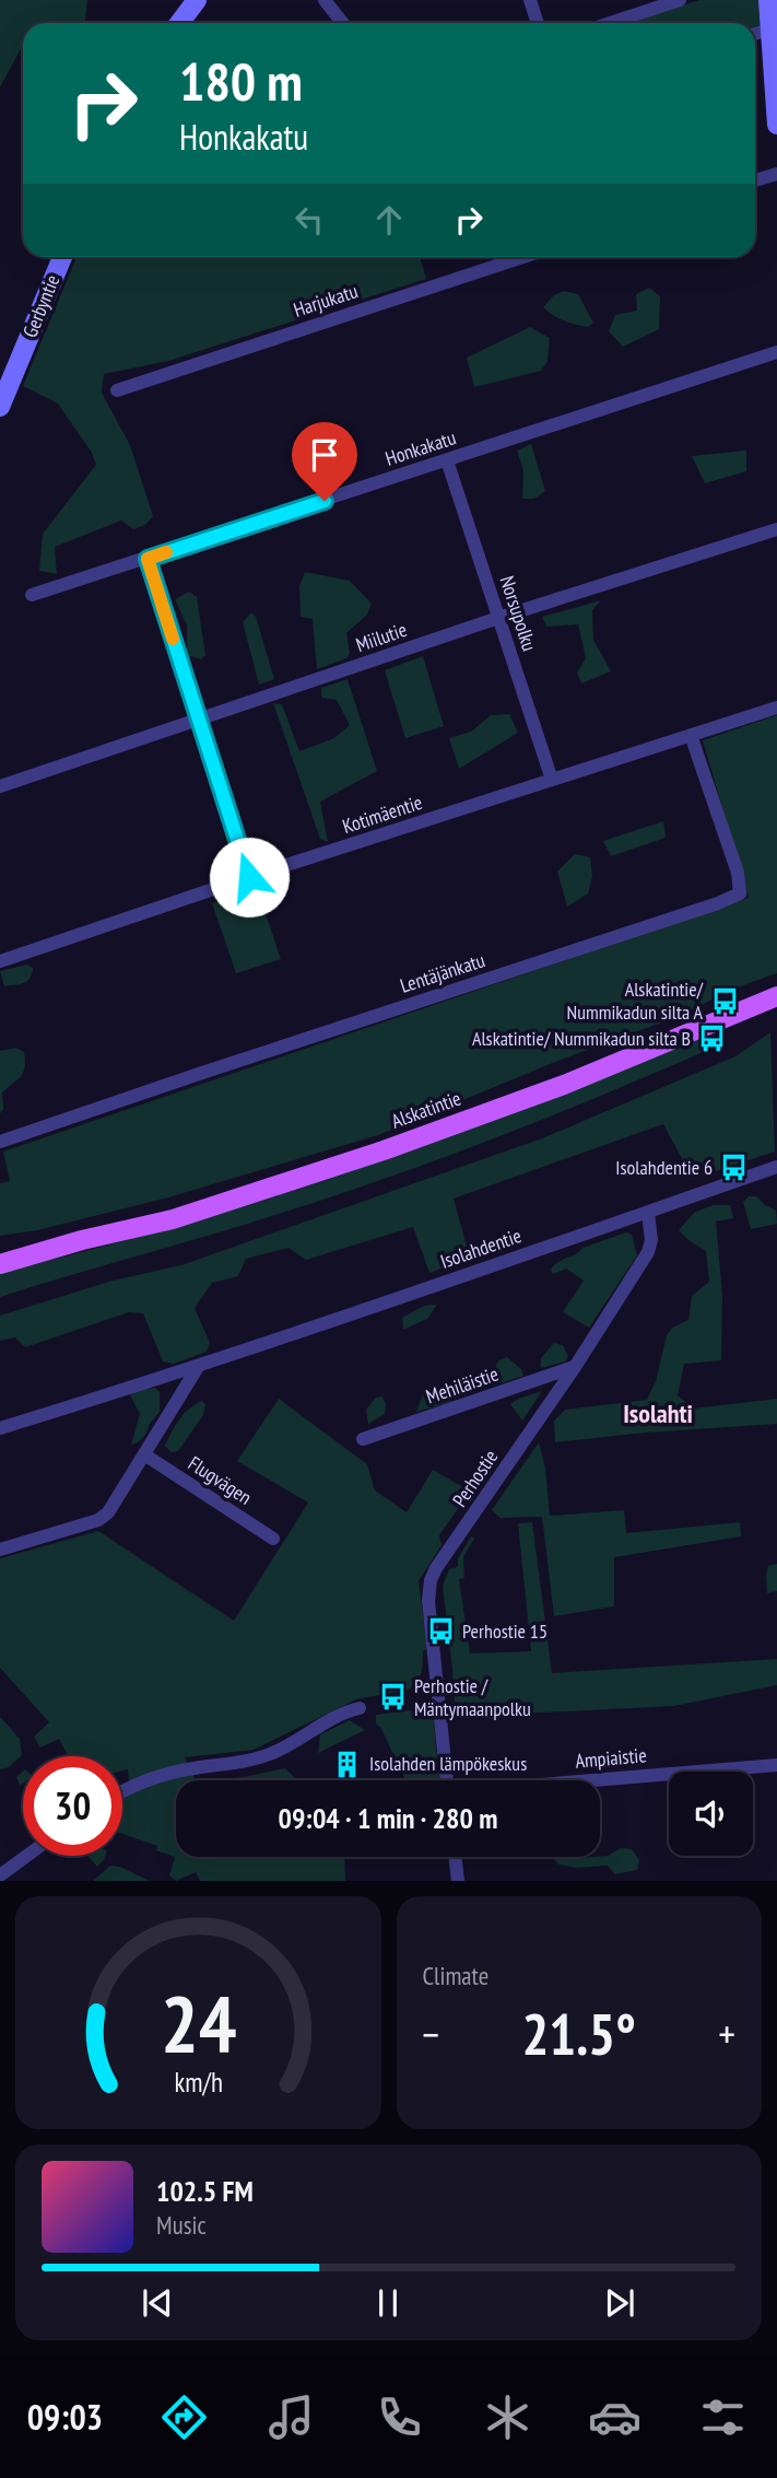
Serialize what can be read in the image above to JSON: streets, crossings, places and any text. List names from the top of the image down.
{
  "streets": {
    "main road": ["Gerbyntie", "Alskatintie"],
    "street": [
      "Harjukatu",
      "Honkakatu",
      "Norsupolku",
      "Miilutie",
      "Kotimäentie",
      "Lentäjänkatu",
      "Isolahdentie",
      "Mehiläistie",
      "Perhostie",
      "Flugvägen",
      "Ampiaistie"
    ]
  },
  "crossings": [
    ["Honkakatu", "Norsupolku"],
    ["Norsupolku", "Miilutie"],
    ["Norsupolku", "Kotimäentie"],
    ["Kotimäentie", "Lentäjänkatu"],
    ["Isolahdentie", "Perhostie"],
    ["Mehiläistie", "Perhostie"]
  ],
  "districts": ["Isolahti"],
  "places": {
    "bus stop": [
      "Alskatintie/ Nummikadun silta A",
      "Alskatintie/ Nummikadun silta B",
      "Isolahdentie 6",
      "Perhostie 15",
      "Perhostie / Mäntymaanpolku"
    ],
    "building": ["Isolahden lämpökeskus"]
  },
  "page": {
    "turn": ["180 m", "Honkakatu"],
    "limit": "30",
    "trip": "09:04 · 1 min · 280 m",
    "tile": "Climate",
    "heat": ["−", "21.5°", "+"],
    "song": ["102.5 FM", "Music"],
    "tabs": "09:03",
    "gauge": ["24", "km/h"]
  }
}
